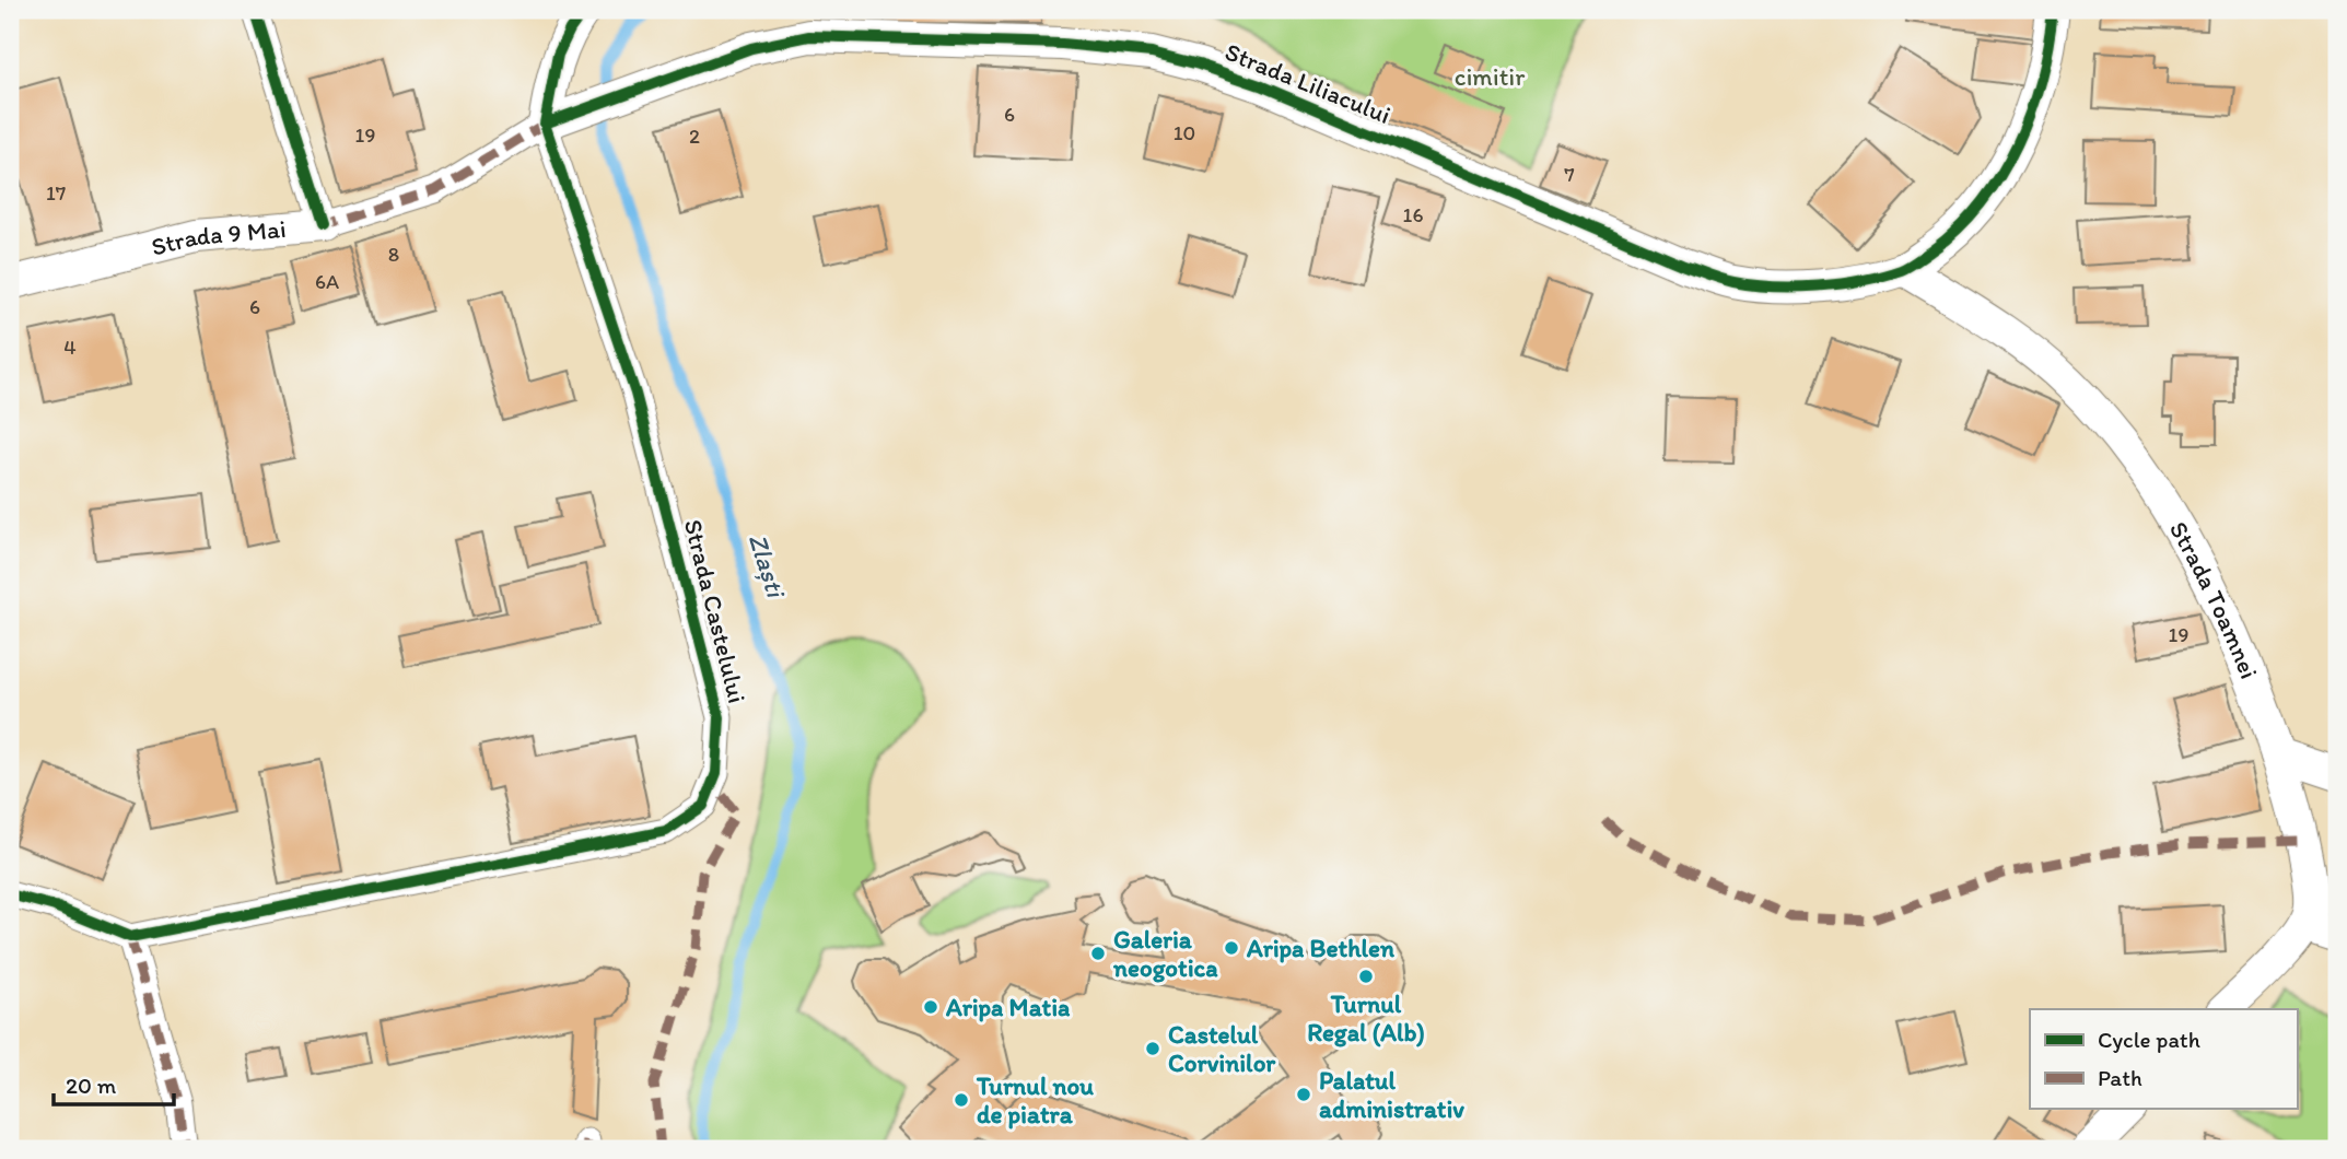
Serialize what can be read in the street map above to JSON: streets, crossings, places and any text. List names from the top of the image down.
{
  "streets": {
    "street": [
      "Strada Liliacului",
      "Strada 9 Mai",
      "Strada Toamnei",
      "Strada Castelului"
    ]
  },
  "crossings": [
    ["Strada Liliacului", "Strada 9 Mai"],
    ["Strada Liliacului", "Strada Toamnei"],
    ["Strada Liliacului", "Strada Castelului"],
    ["Strada 9 Mai", "Strada Castelului"]
  ],
  "water": ["Zlaști"],
  "parks": ["cimitir"],
  "places": [
    "Aripa Bethlen",
    "Galeria neogotica",
    "Turnul Regal (Alb)",
    "Aripa Matia",
    "Castelul Corvinilor",
    "Palatul administrativ",
    "Turnul nou de piatra"
  ],
  "house_numbers": [
    "6",
    "10",
    "19",
    "2",
    "7",
    "17",
    "16",
    "8",
    "6A",
    "6",
    "4",
    "19"
  ],
  "legend": ["Cycle path", "Path"],
  "scale_bar": "20 m"
}
